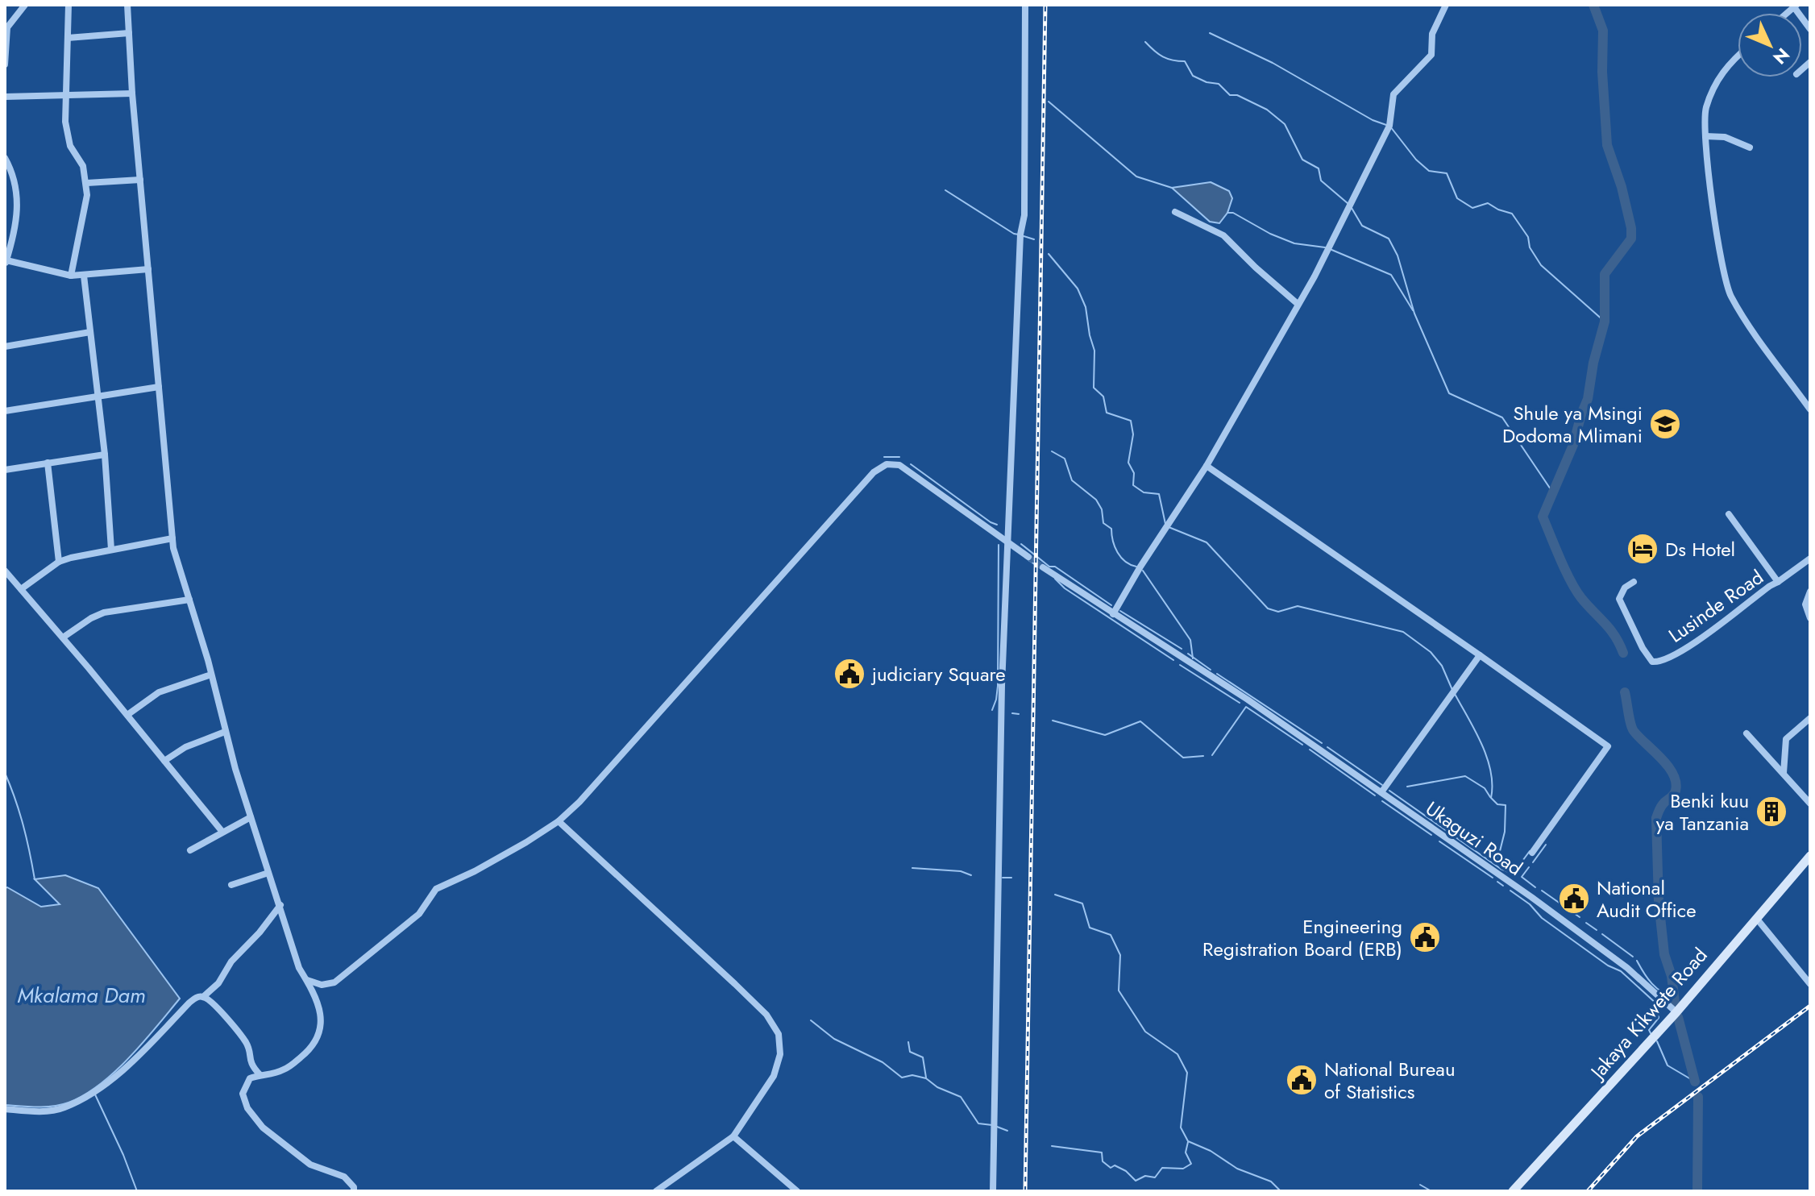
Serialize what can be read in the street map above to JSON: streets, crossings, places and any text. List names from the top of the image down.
{
  "streets": {
    "main road": ["Jakaya Kikwete Road"],
    "street": ["Lusinde Road", "Ukaguzi Road"]
  },
  "crossings": [
    ["Ukaguzi Road", "Jakaya Kikwete Road"]
  ],
  "water": ["Mkalama Dam"],
  "places": {
    "school or university": ["Shule ya Msingi Dodoma Mlimani"],
    "hotel": ["Ds Hotel"],
    "public building": [
      "judiciary Square",
      "National Audit Office",
      "Engineering Registration Board (ERB)",
      "National Bureau of Statistics"
    ],
    "building": ["Benki kuu ya Tanzania"]
  },
  "north": "bottom right"
}
